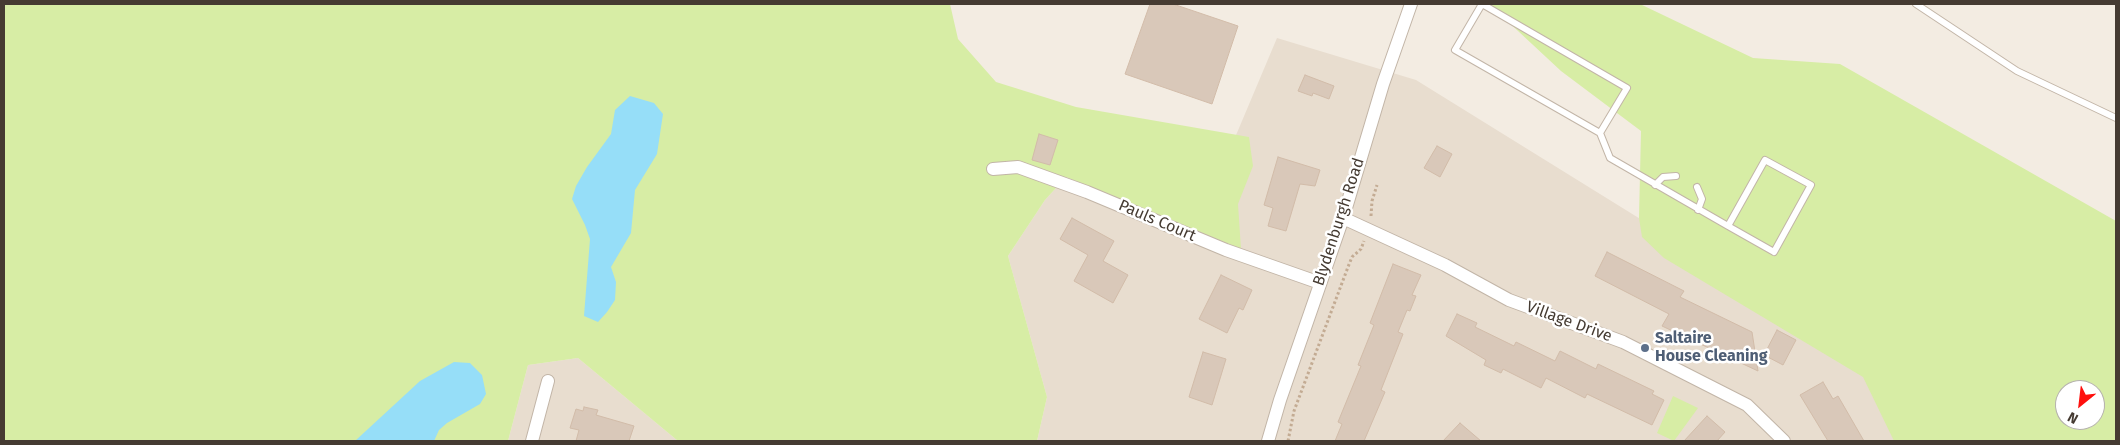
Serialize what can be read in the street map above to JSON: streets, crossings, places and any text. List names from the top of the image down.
{
  "streets": {
    "street": ["Pauls Court", "Blydenburgh Road", "Village Drive"]
  },
  "crossings": [
    ["Pauls Court", "Blydenburgh Road"],
    ["Blydenburgh Road", "Village Drive"]
  ],
  "places": ["Saltaire House Cleaning"],
  "north": "bottom left"
}
